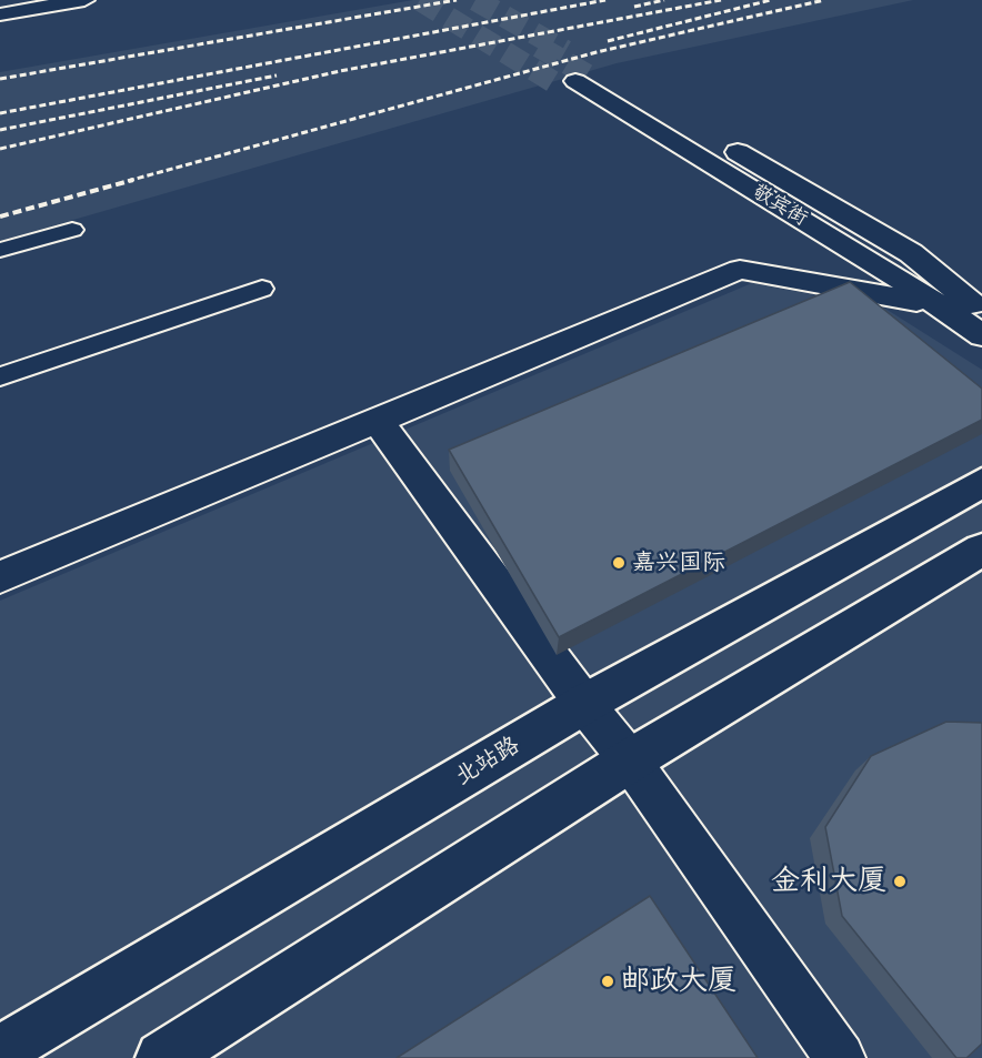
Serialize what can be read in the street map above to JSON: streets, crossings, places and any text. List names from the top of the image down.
{
  "streets": {
    "main road": ["北站路"],
    "street": ["敬宾街"]
  },
  "places": ["嘉兴国际", "金利大厦", "邮政大厦"]
}
